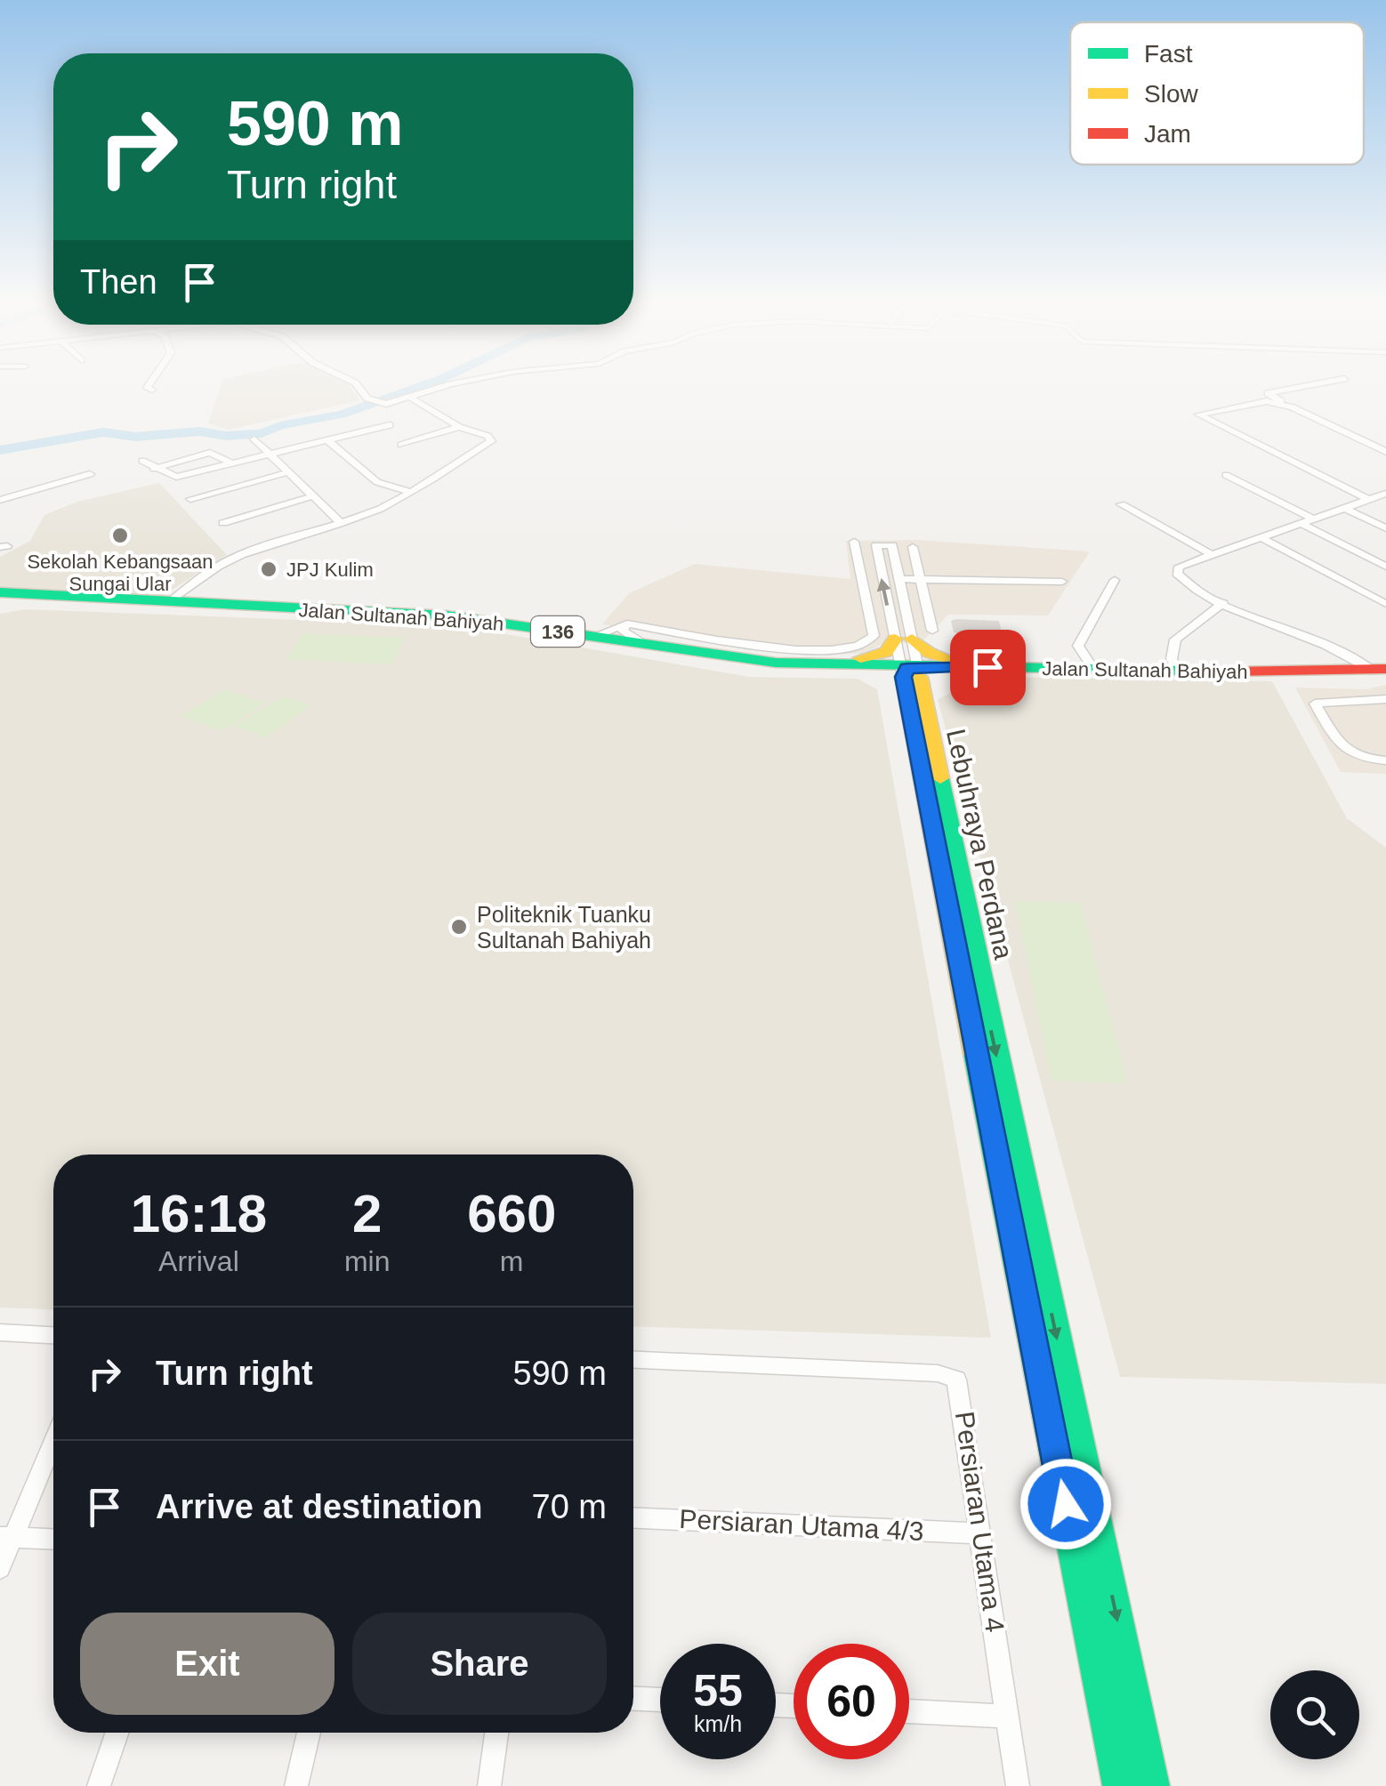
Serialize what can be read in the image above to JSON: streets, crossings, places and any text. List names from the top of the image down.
{
  "streets": {
    "main road": ["Jalan Sultanah Bahiyah", "136", "Lebuhraya Perdana"],
    "street": ["Persiaran Utama 4", "Persiaran Utama 4/3"]
  },
  "crossings": [
    ["Jalan Sultanah Bahiyah", "Lebuhraya Perdana"],
    ["Persiaran Utama 4", "Persiaran Utama 4/3"]
  ],
  "places": ["Sekolah Kebangsaan Sungai Ular", "JPJ Kulim", "Politeknik Tuanku Sultanah Bahiyah"],
  "legend": ["Fast", "Slow", "Jam"],
  "page": {
    "turn": ["590 m", "Turn right"],
    "then": "Then",
    "eta": [
      "16:18",
      "Arrival",
      "2",
      "min",
      "660",
      "m"
    ],
    "list": [
      {
        "name": "Turn right",
        "value": "590 m"
      },
      {
        "name": "Arrive at destination",
        "value": "70 m"
      }
    ],
    "buttons": ["Exit", "Share"],
    "speed": "55 km/h",
    "limit": "60"
  }
}
